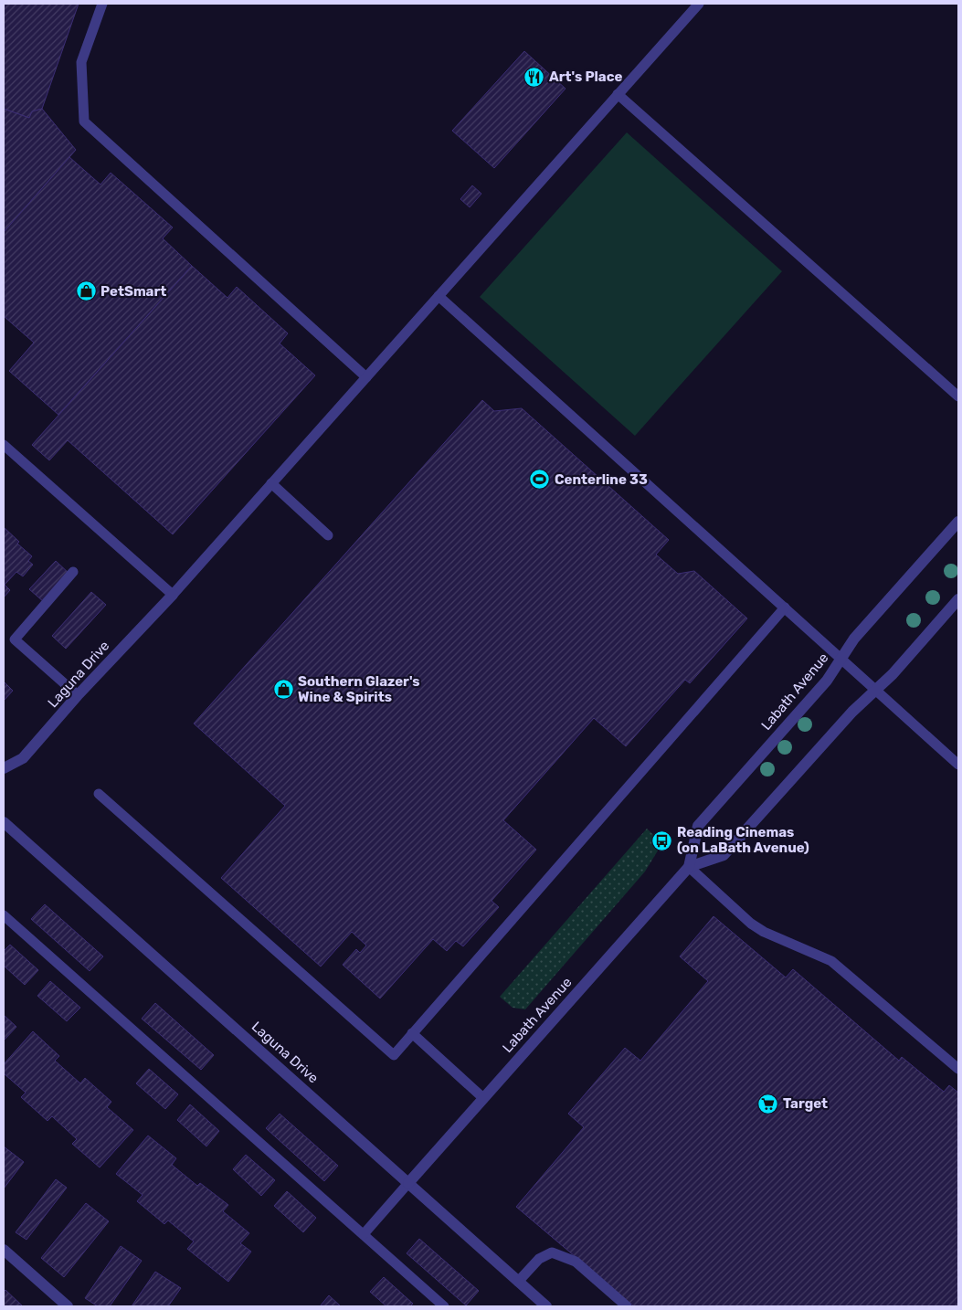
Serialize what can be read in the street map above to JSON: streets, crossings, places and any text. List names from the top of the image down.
{
  "streets": {
    "street": ["Laguna Drive", "Labath Avenue"]
  },
  "crossings": [
    ["Laguna Drive", "Labath Avenue"]
  ],
  "places": {
    "restaurant": ["Art's Place"],
    "shop": ["PetSmart", "Southern Glazer's Wine & Spirits"],
    "sports": ["Centerline 33"],
    "bus stop": ["Reading Cinemas (on LaBath Avenue)"],
    "supermarket": ["Target"]
  }
}
